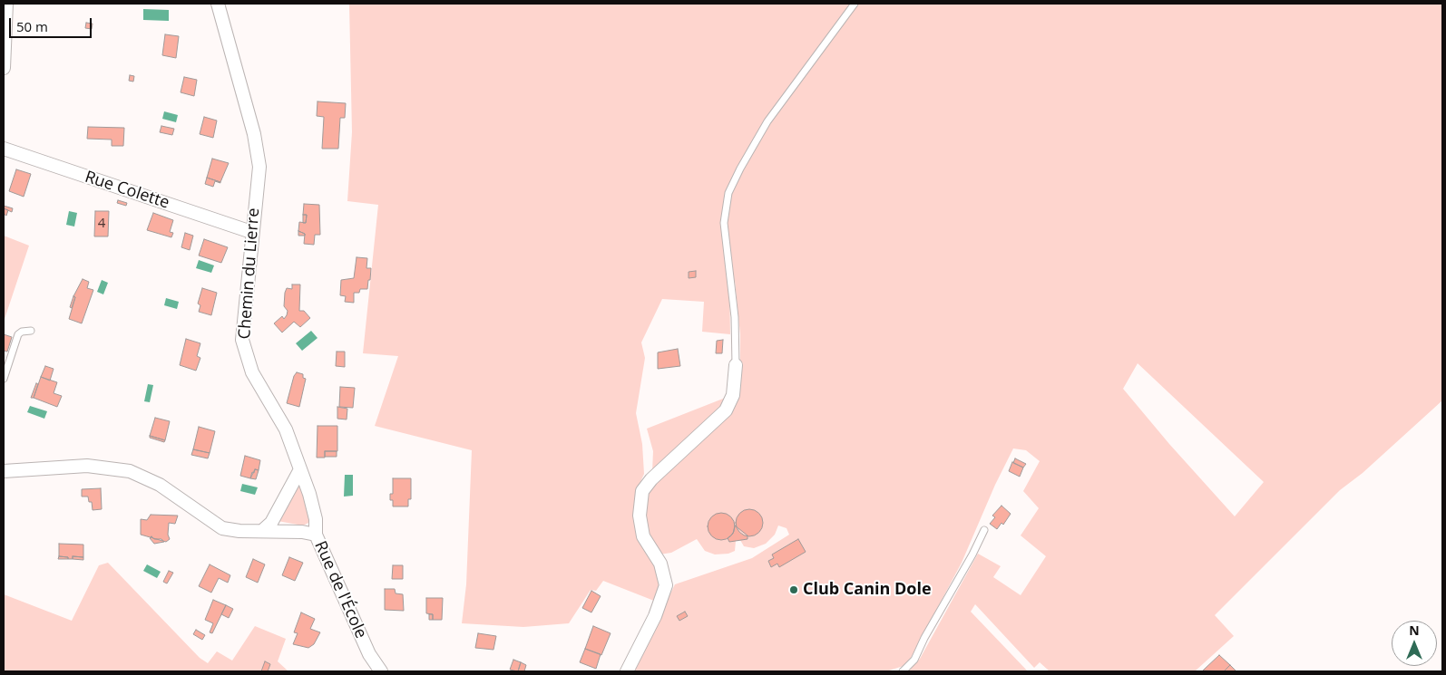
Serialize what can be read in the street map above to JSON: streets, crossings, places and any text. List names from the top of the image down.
{
  "streets": {
    "street": ["Rue Colette", "Chemin du Lierre", "Rue de l'École"]
  },
  "crossings": [
    ["Rue Colette", "Chemin du Lierre"],
    ["Chemin du Lierre", "Rue de l'École"]
  ],
  "places": ["Club Canin Dole"],
  "house_numbers": ["4"],
  "scale_bar": "50 m",
  "north": "top"
}
